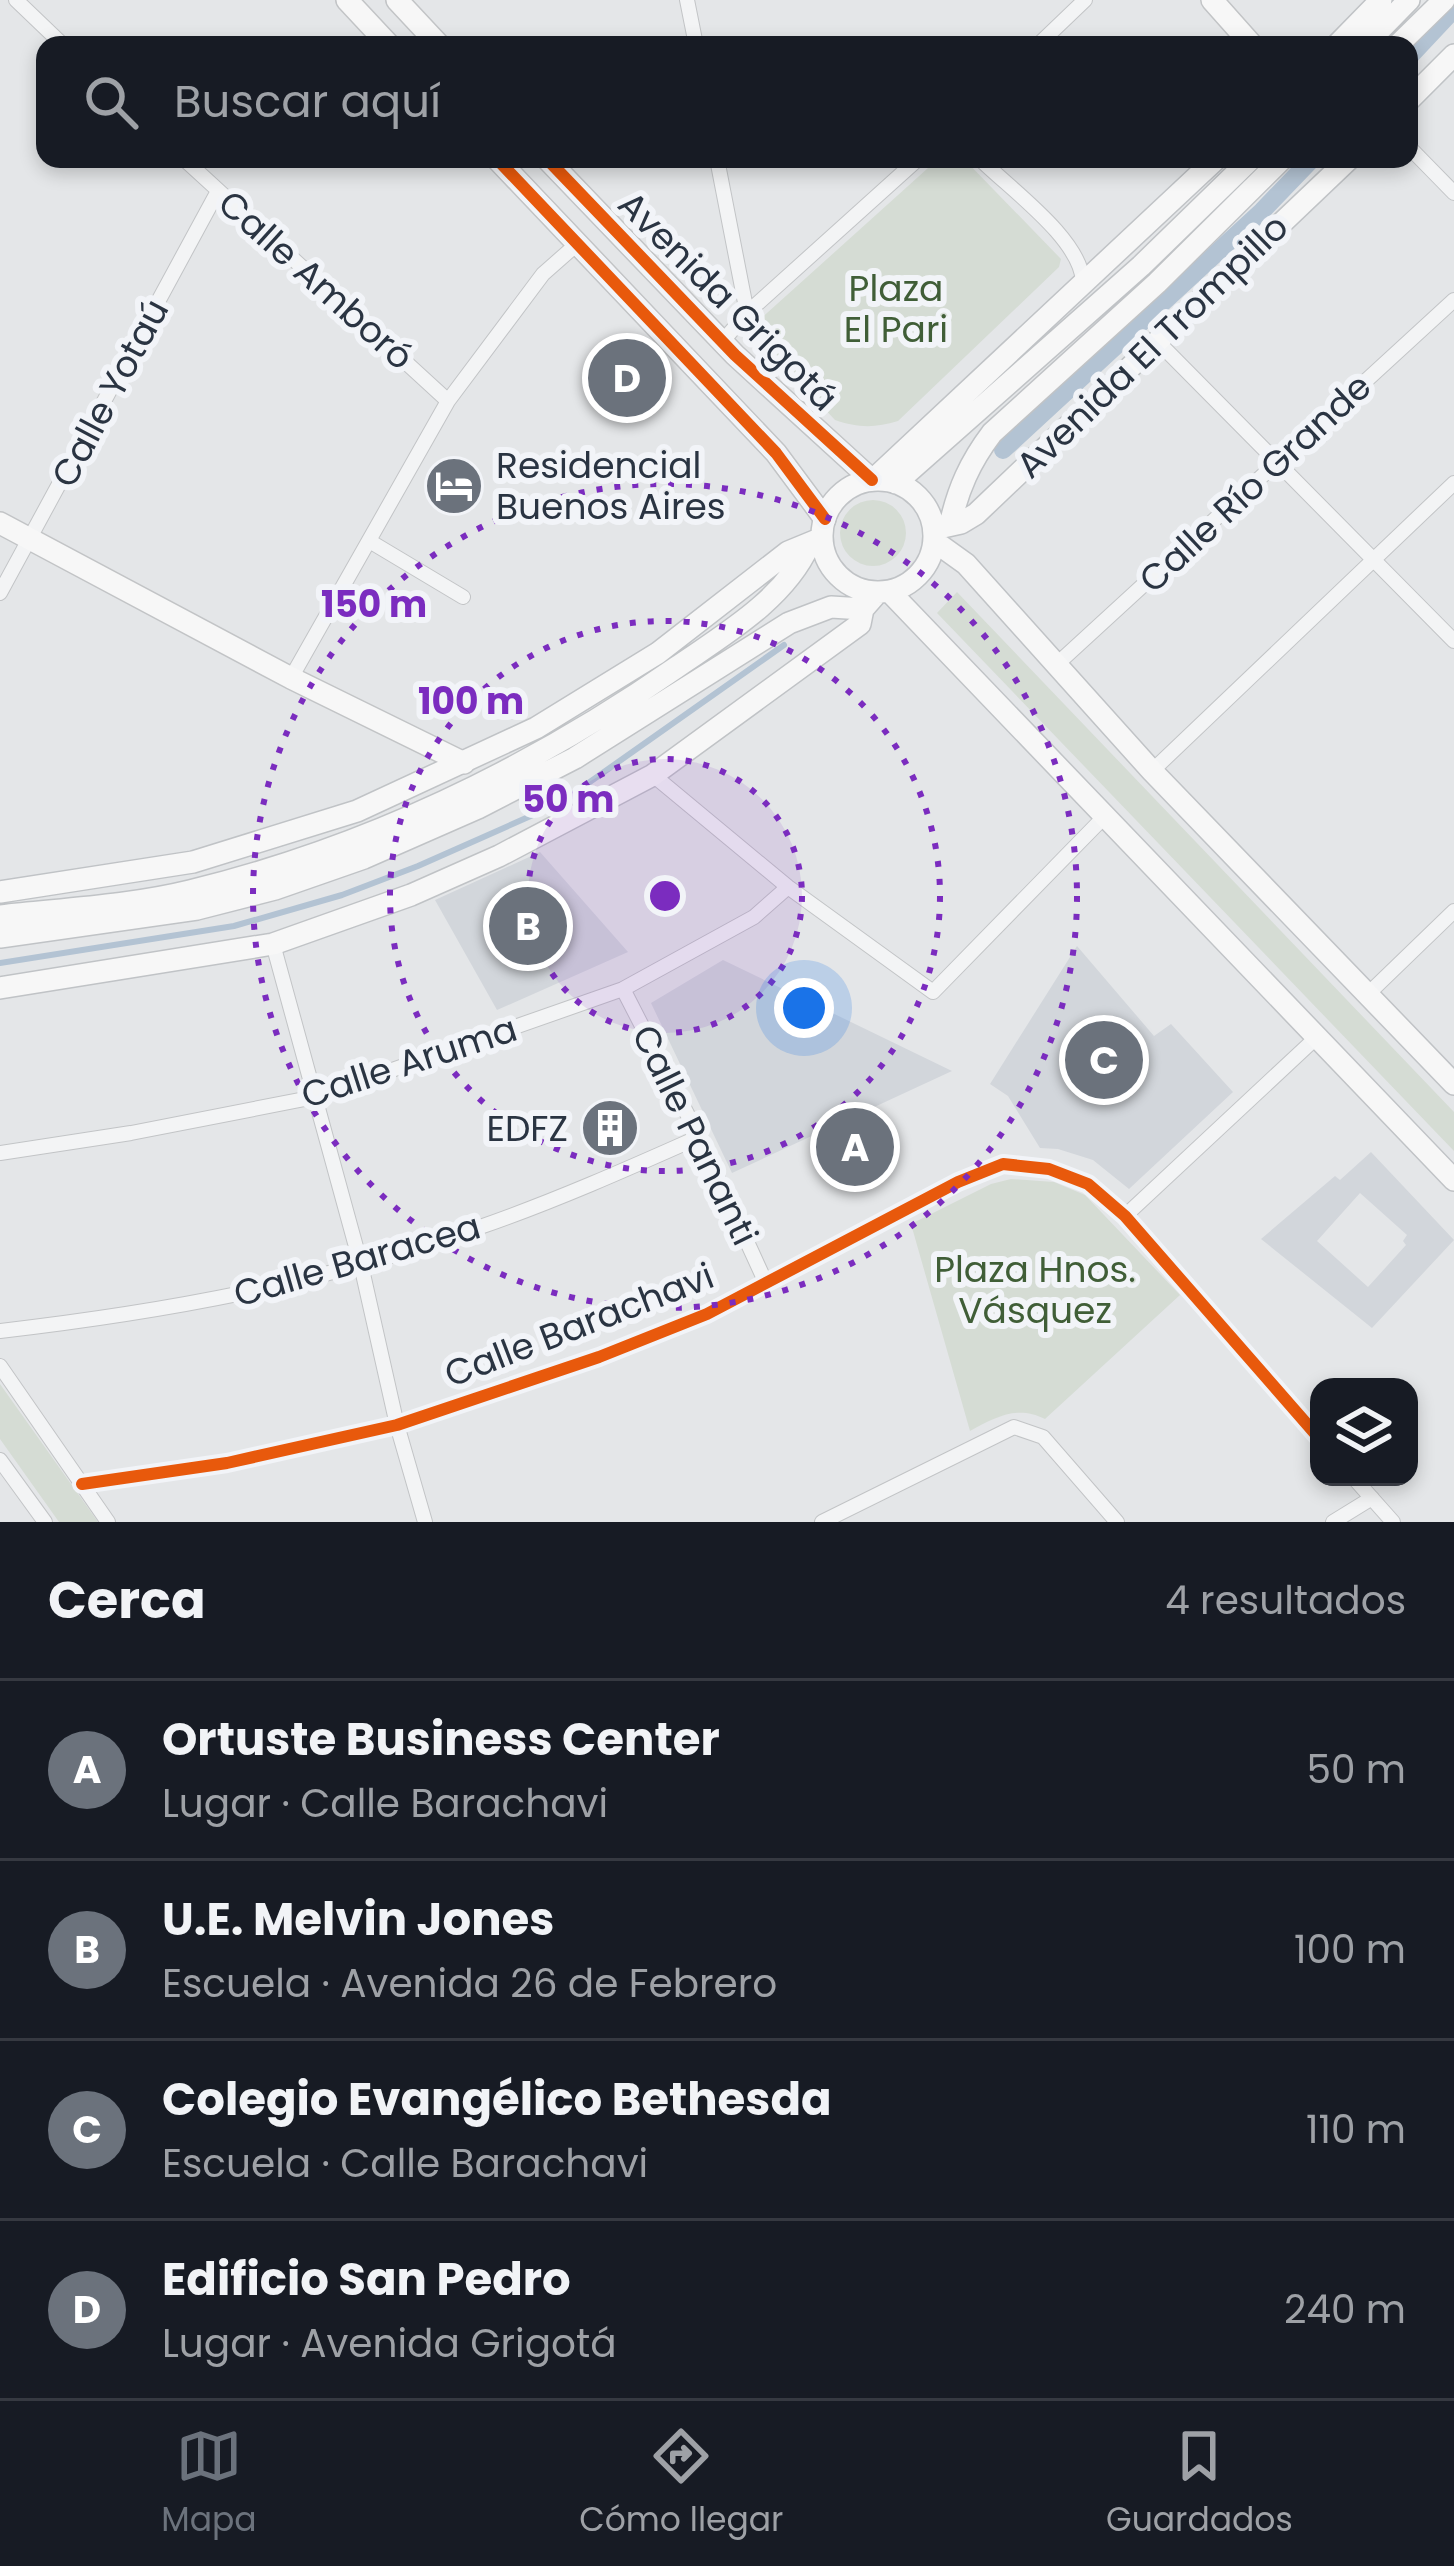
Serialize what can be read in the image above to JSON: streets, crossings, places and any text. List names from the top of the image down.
{
  "streets": {
    "main road": ["Avenida Grigotá", "Avenida El Trompillo"],
    "street": [
      "Calle Amboró",
      "Calle Yotaú",
      "Calle Río Grande",
      "Calle Aruma",
      "Calle Pananti",
      "Calle Baracea",
      "Calle Barachavi"
    ]
  },
  "crossings": [
    ["Calle Amboró", "Calle Yotaú"],
    ["Avenida Grigotá", "Avenida El Trompillo"],
    ["Calle Aruma", "Calle Pananti"],
    ["Calle Pananti", "Calle Baracea"],
    ["Calle Pananti", "Calle Barachavi"]
  ],
  "parks": ["Plaza El Pari", "Plaza Hnos. Vásquez"],
  "places": {
    "hotel": ["Residencial Buenos Aires"],
    "building": ["EDFZ"]
  },
  "page": {
    "search": "Buscar aquí",
    "pins": [
      "D",
      "B",
      "C",
      "A"
    ],
    "heading": ["Cerca", "4 resultados"],
    "list": [
      {
        "mark": "A",
        "name": "Ortuste Business Center",
        "note": "Lugar · Calle Barachavi",
        "value": "50 m"
      },
      {
        "mark": "B",
        "name": "U.E. Melvin Jones",
        "note": "Escuela · Avenida 26 de Febrero",
        "value": "100 m"
      },
      {
        "mark": "C",
        "name": "Colegio Evangélico Bethesda",
        "note": "Escuela · Calle Barachavi",
        "value": "110 m"
      },
      {
        "mark": "D",
        "name": "Edificio San Pedro",
        "note": "Lugar · Avenida Grigotá",
        "value": "240 m"
      }
    ],
    "nav": ["Mapa", "Cómo llegar", "Guardados"]
  },
  "rings": ["150 m", "100 m", "50 m"]
}
